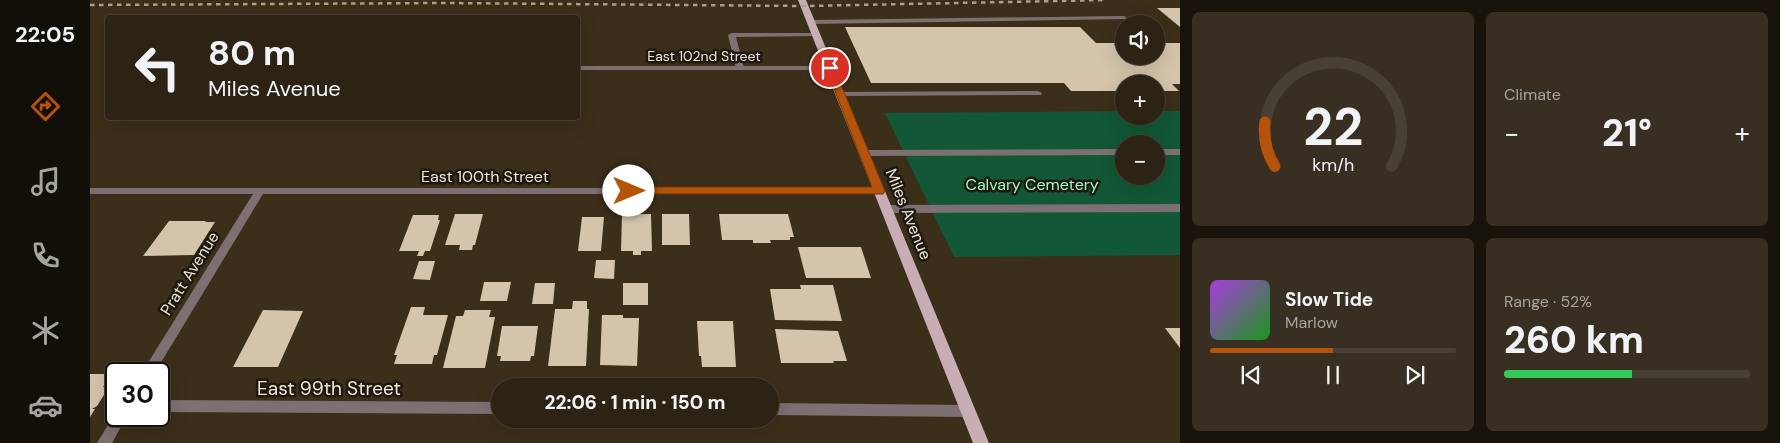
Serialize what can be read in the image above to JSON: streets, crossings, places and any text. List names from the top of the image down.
{
  "streets": {
    "main road": ["Miles Avenue"],
    "street": [
      "East 102nd Street",
      "East 100th Street",
      "Pratt Avenue",
      "East 99th Street"
    ]
  },
  "crossings": [
    ["East 102nd Street", "Miles Avenue"],
    ["East 100th Street", "Miles Avenue"],
    ["East 100th Street", "Pratt Avenue"]
  ],
  "parks": ["Calvary Cemetery"],
  "page": {
    "tabs": "22:05",
    "tile": [
      "Climate",
      ["Range · 52%", "260 km"]
    ],
    "map_buttons": ["+", "−"],
    "turn": ["80 m", "Miles Avenue"],
    "heat": ["−", "21°", "+"],
    "song": ["Slow Tide", "Marlow"],
    "limit": "30",
    "trip": "22:06 · 1 min · 150 m",
    "gauge": ["22", "km/h"]
  }
}
